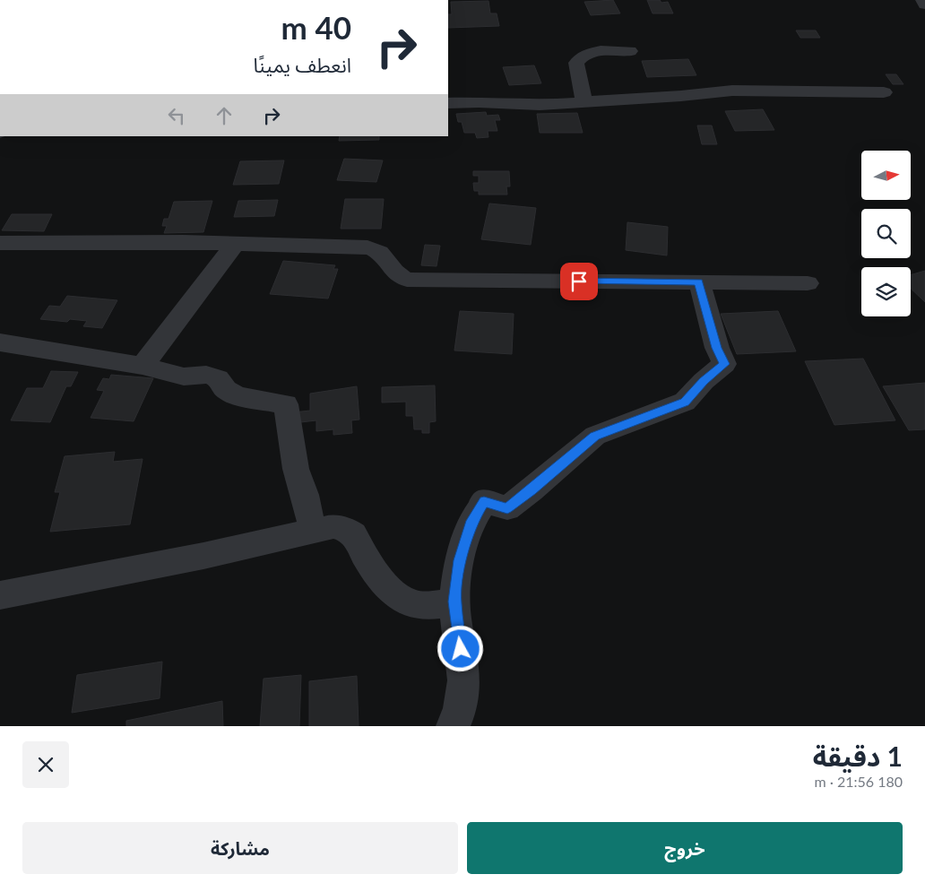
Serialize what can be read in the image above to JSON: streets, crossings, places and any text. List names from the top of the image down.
{
  "north": "right",
  "page": {
    "turn": ["40 m", "انعطف يمينًا"],
    "heading": ["1 دقيقة", "180 m · 21:56"],
    "buttons": ["خروج", "مشاركة"]
  }
}
